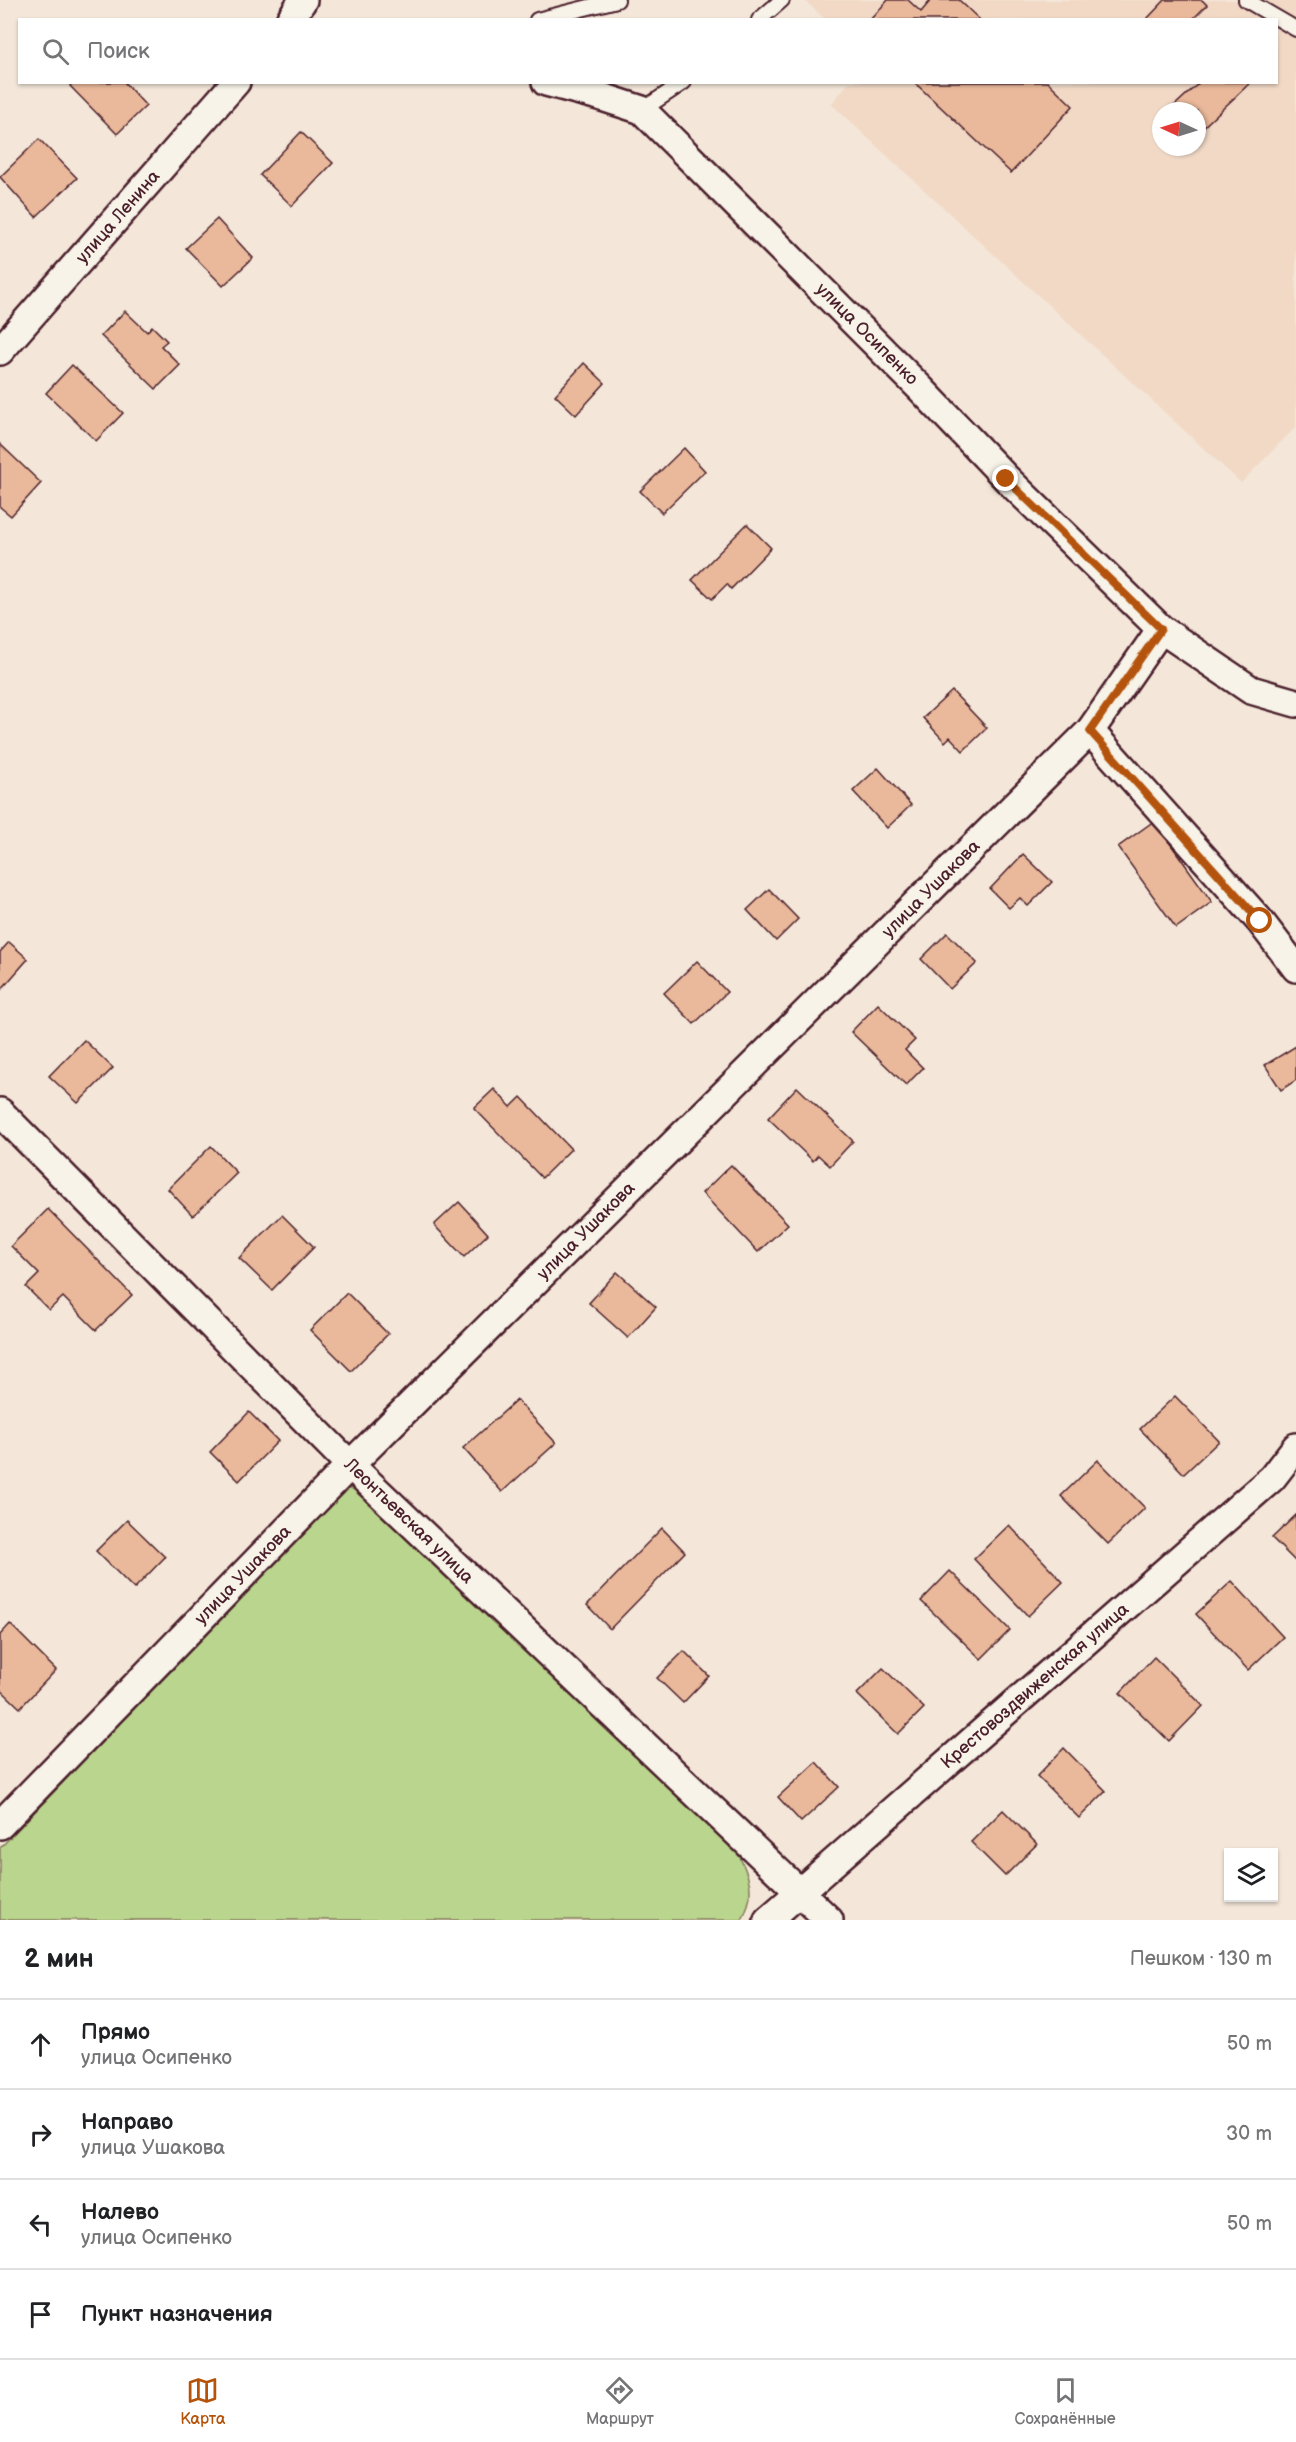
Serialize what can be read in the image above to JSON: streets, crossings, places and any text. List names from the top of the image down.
{
  "streets": {
    "street": [
      "улица Ленина",
      "улица Осипенко",
      "улица Ушакова",
      "Леонтьевская улица",
      "Крестовоздвиженская улица"
    ]
  },
  "crossings": [
    ["улица Осипенко", "улица Ушакова"],
    ["улица Ушакова", "Леонтьевская улица"],
    ["Леонтьевская улица", "Крестовоздвиженская улица"]
  ],
  "north": "left",
  "page": {
    "search": "Поиск",
    "heading": ["2 мин", "Пешком · 130 m"],
    "list": [
      ["Прямо", "улица Осипенко", "50 m"],
      ["Направо", "улица Ушакова", "30 m"],
      ["Налево", "улица Осипенко", "50 m"],
      "Пункт назначения"
    ],
    "nav": ["Карта", "Маршрут", "Сохранённые"]
  }
}
